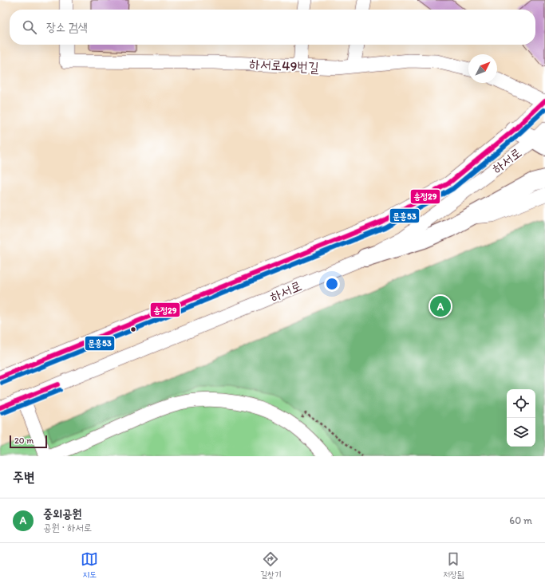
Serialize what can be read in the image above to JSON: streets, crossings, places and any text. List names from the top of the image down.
{
  "streets": {
    "street": ["하서로49번길", "하서로"]
  },
  "lines": ["transit line 송정29", "transit line 문흥53"],
  "scale_bar": "20 m",
  "north": "top right",
  "page": {
    "search": "장소 검색",
    "pins": "A",
    "scale": "20 m",
    "heading": "주변",
    "list": [
      {
        "mark": "A",
        "name": "중외공원",
        "note": "공원 · 하서로",
        "value": "60 m"
      }
    ],
    "nav": ["지도", "길찾기", "저장됨"]
  }
}
